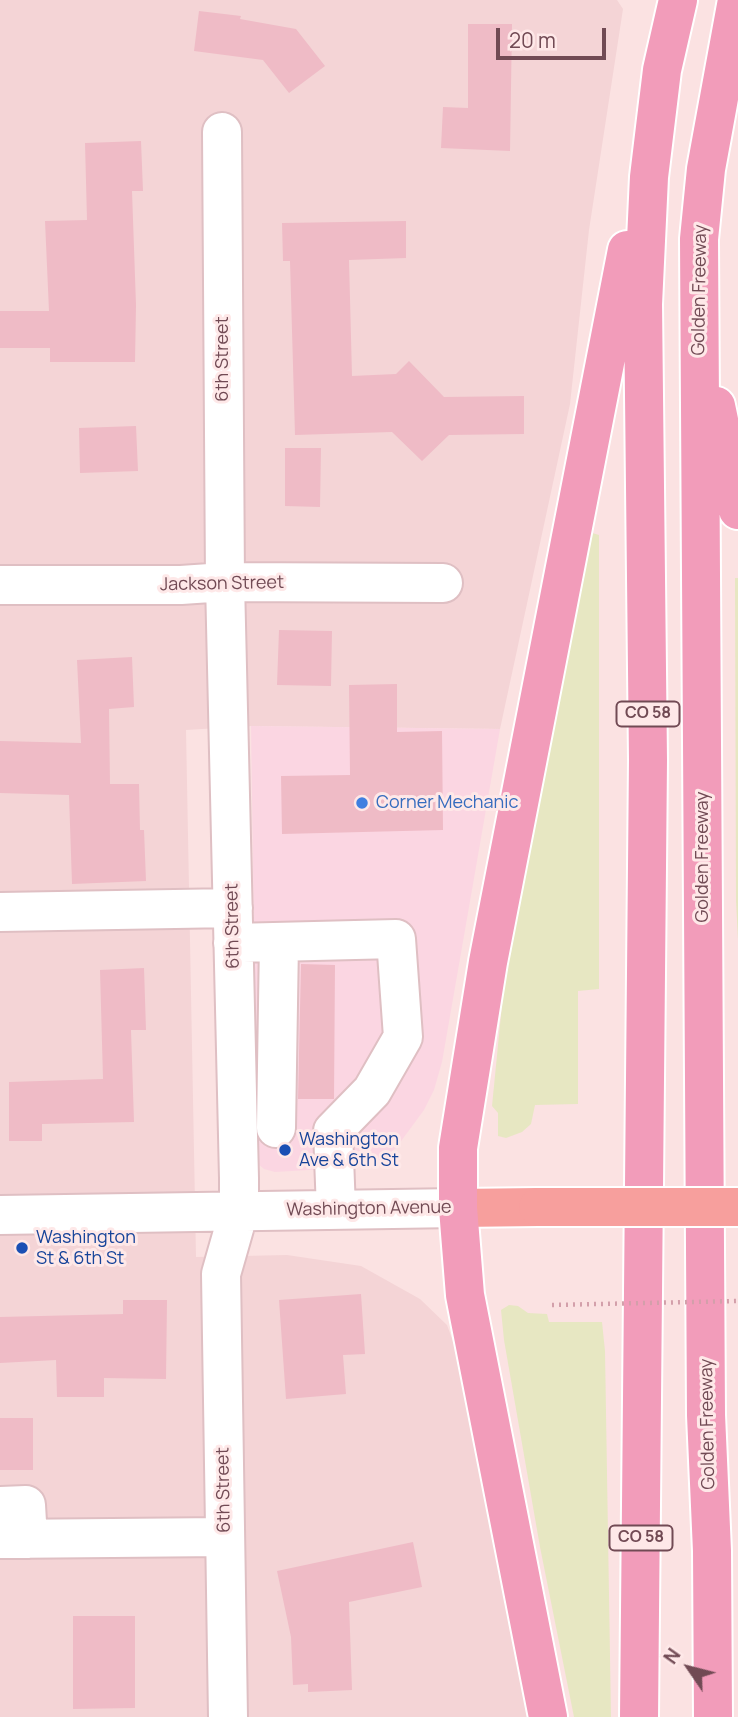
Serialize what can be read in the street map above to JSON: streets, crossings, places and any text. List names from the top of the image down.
{
  "streets": {
    "highway": ["Golden Freeway", "CO 58"],
    "main road": ["Washington Avenue"],
    "street": ["6th Street", "Jackson Street"]
  },
  "crossings": [
    ["6th Street", "Jackson Street"],
    ["6th Street", "Washington Avenue"]
  ],
  "places": ["Corner Mechanic", "Washington Ave & 6th St", "Washington St & 6th St"],
  "scale_bar": "20 m",
  "north": "top left"
}
